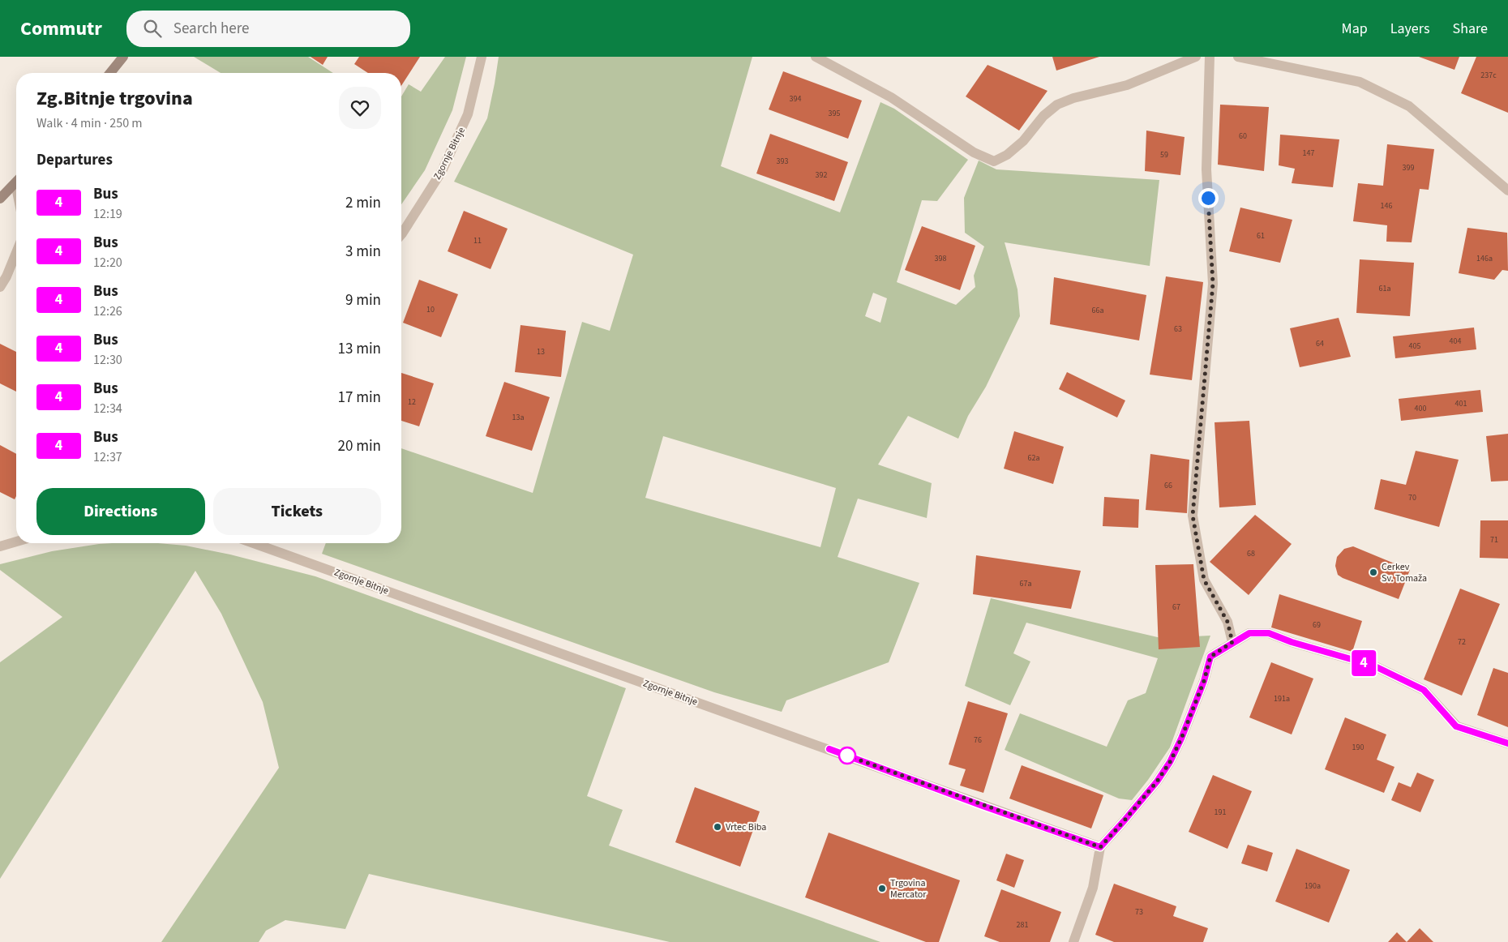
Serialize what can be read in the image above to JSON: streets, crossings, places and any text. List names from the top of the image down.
{
  "streets": {
    "street": ["Zgornje Bitnje"]
  },
  "places": ["Cerkev Sv. Tomaža", "Vrtec Biba", "Trgovina Mercator"],
  "lines": ["bus line 4"],
  "house_numbers": [
    "237c",
    "394",
    "395",
    "60",
    "147",
    "59",
    "393",
    "399",
    "392",
    "146",
    "61",
    "11",
    "398",
    "146a",
    "61a",
    "10",
    "66a",
    "63",
    "404",
    "64",
    "405",
    "13",
    "12",
    "401",
    "400",
    "13a",
    "62a",
    "66",
    "70",
    "71",
    "68",
    "67a",
    "67",
    "69",
    "72",
    "191a",
    "76",
    "190",
    "191",
    "190a",
    "73",
    "281"
  ],
  "page": {
    "header": "Commutr",
    "search": "Search here",
    "nav": ["Map", "Layers", "Share"],
    "on_map": "4",
    "heading": [
      ["Zg.Bitnje trgovina", "Walk · 4 min · 250 m"],
      "Departures"
    ],
    "list": [
      {
        "mark": "4",
        "name": "Bus",
        "note": "12:19",
        "value": "2 min"
      },
      {
        "mark": "4",
        "name": "Bus",
        "note": "12:20",
        "value": "3 min"
      },
      {
        "mark": "4",
        "name": "Bus",
        "note": "12:26",
        "value": "9 min"
      },
      {
        "mark": "4",
        "name": "Bus",
        "note": "12:30",
        "value": "13 min"
      },
      {
        "mark": "4",
        "name": "Bus",
        "note": "12:34",
        "value": "17 min"
      },
      {
        "mark": "4",
        "name": "Bus",
        "note": "12:37",
        "value": "20 min"
      }
    ],
    "buttons": ["Directions", "Tickets"]
  }
}
